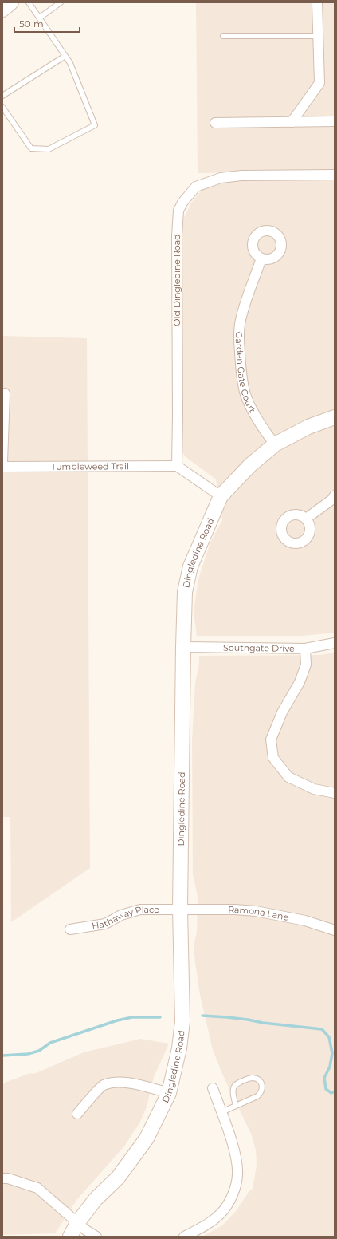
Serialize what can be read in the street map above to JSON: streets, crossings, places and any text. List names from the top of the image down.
{
  "streets": {
    "street": [
      "Old Dingledine Road",
      "Garden Gate Court",
      "Tumbleweed Trail",
      "Dingledine Road",
      "Southgate Drive",
      "Ramona Lane",
      "Hathaway Place"
    ]
  },
  "crossings": [
    ["Old Dingledine Road", "Tumbleweed Trail"],
    ["Garden Gate Court", "Dingledine Road"],
    ["Dingledine Road", "Southgate Drive"],
    ["Dingledine Road", "Ramona Lane"],
    ["Dingledine Road", "Hathaway Place"],
    ["Ramona Lane", "Hathaway Place"]
  ],
  "scale_bar": "50 m"
}
